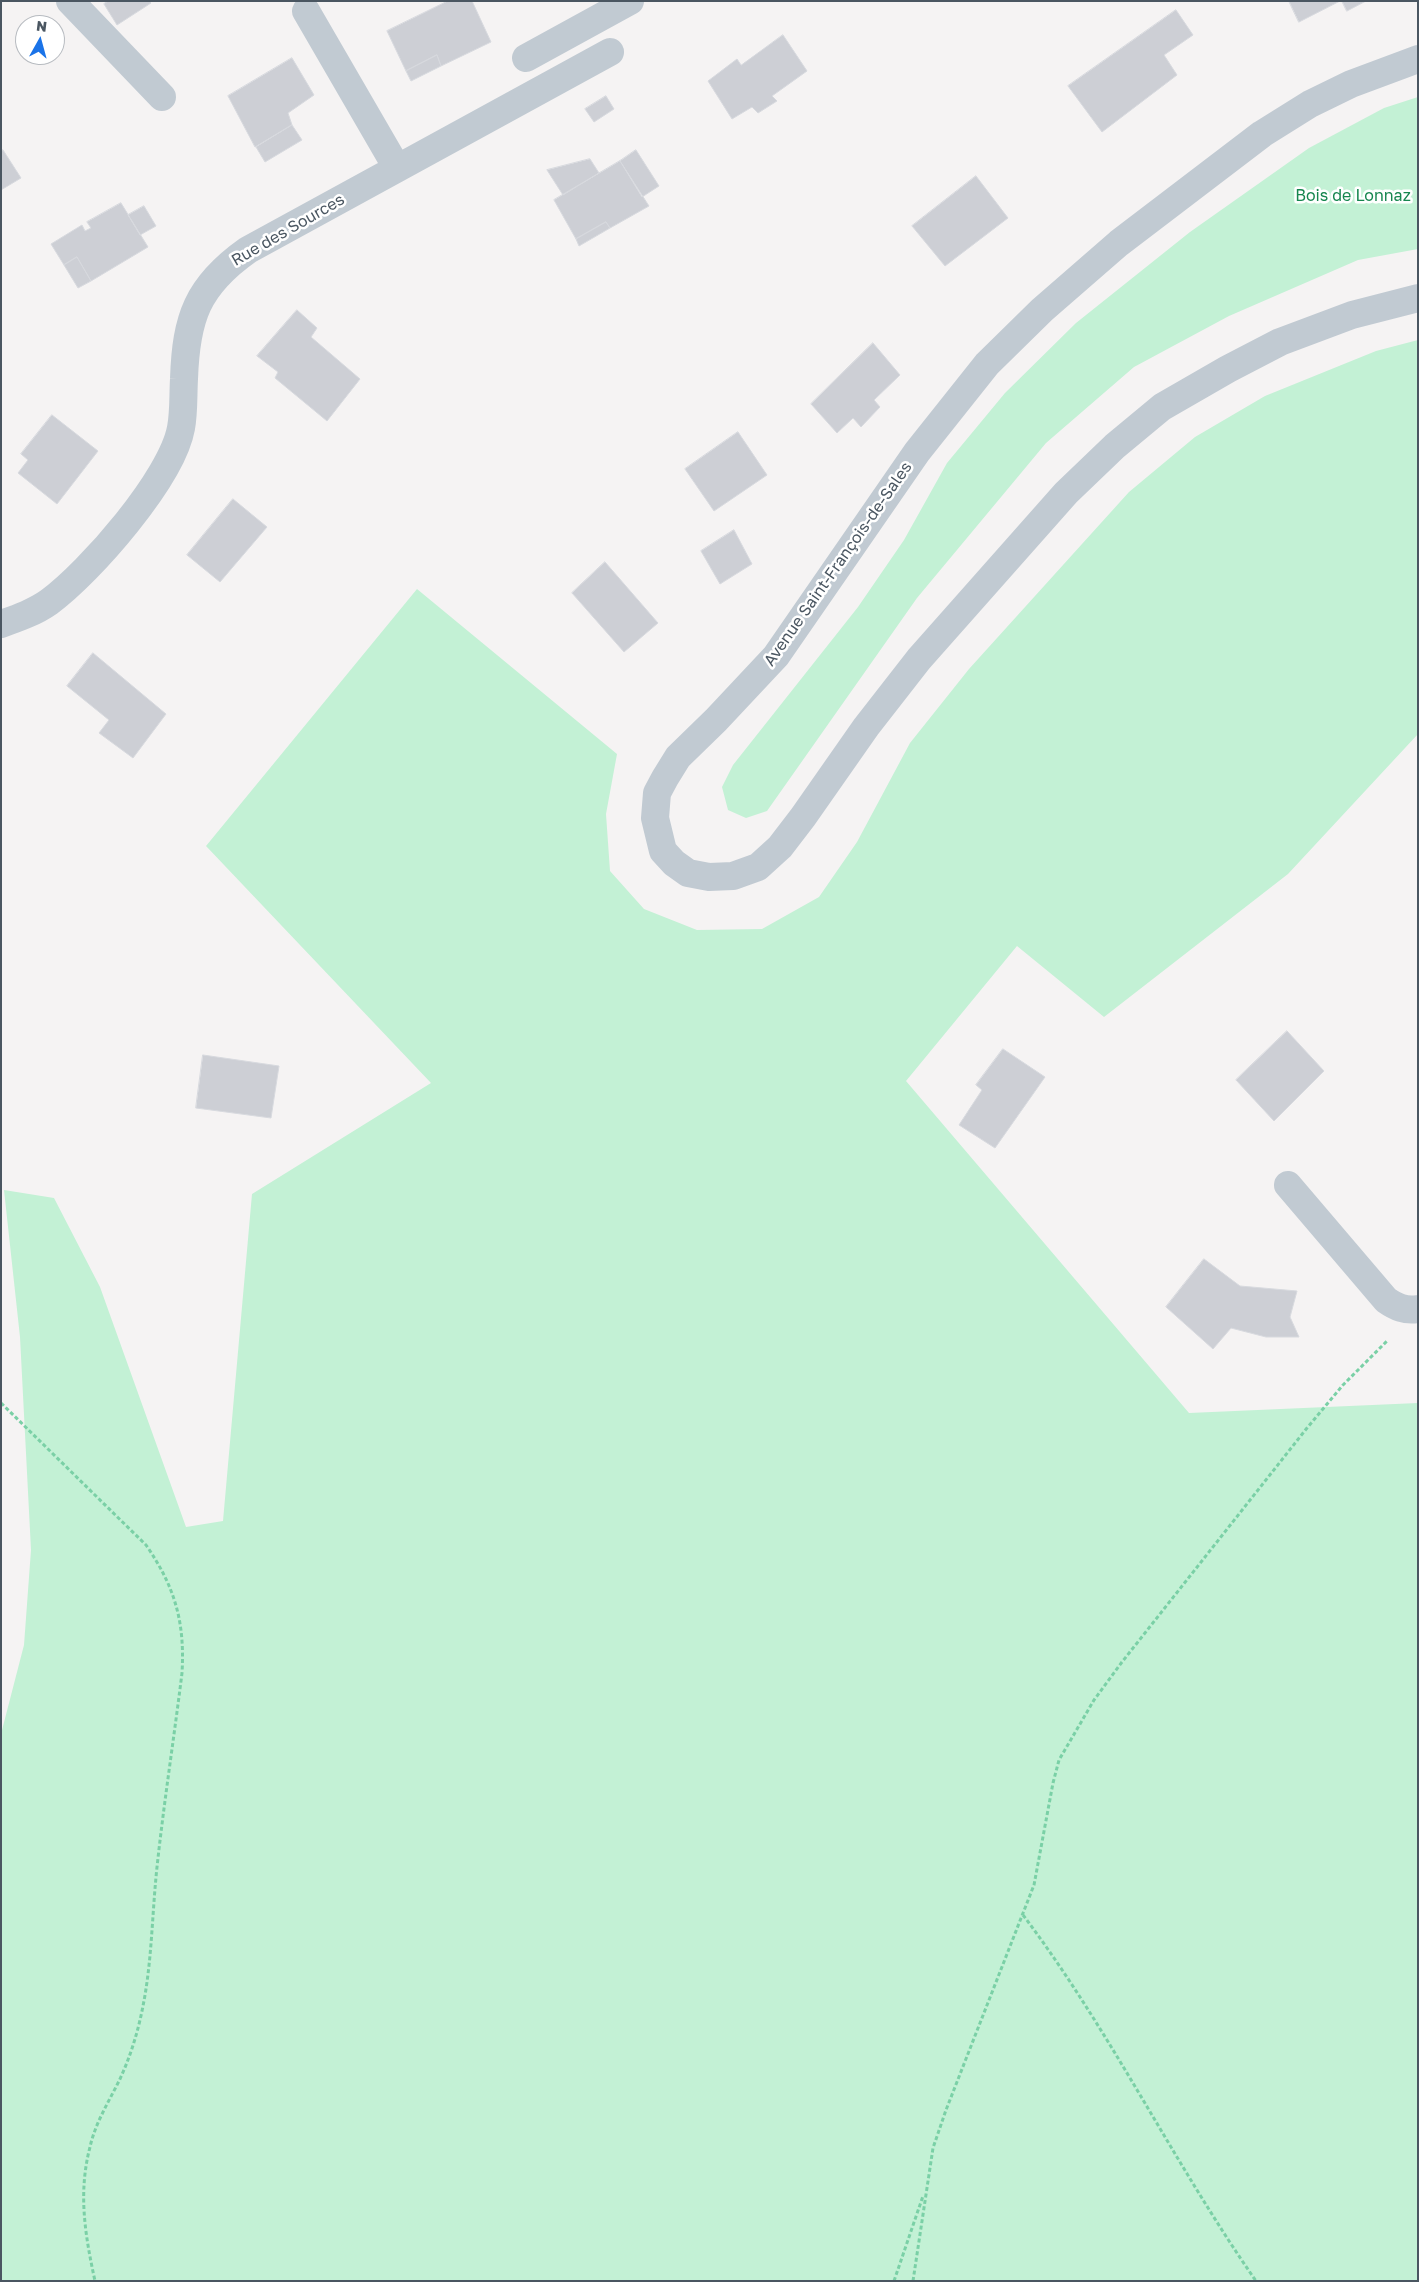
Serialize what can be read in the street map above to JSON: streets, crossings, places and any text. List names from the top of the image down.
{
  "streets": {
    "street": ["Rue des Sources", "Avenue Saint-François-de-Sales"]
  },
  "parks": ["Bois de Lonnaz"],
  "north": "top"
}
